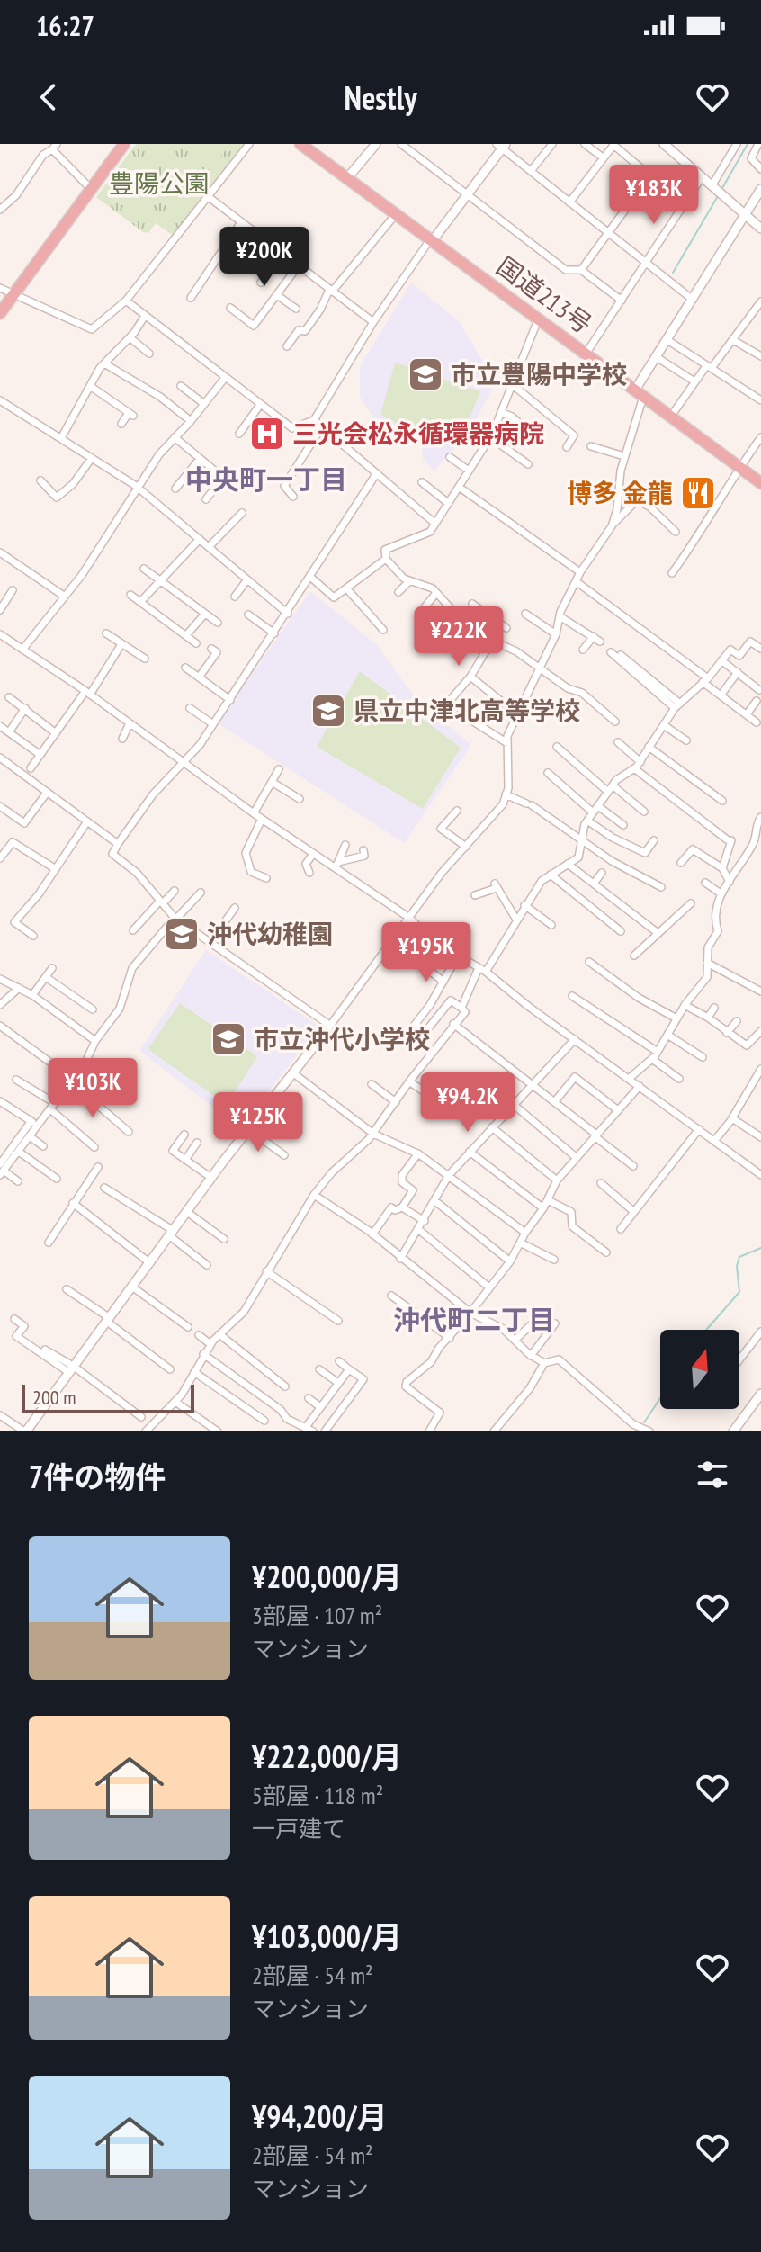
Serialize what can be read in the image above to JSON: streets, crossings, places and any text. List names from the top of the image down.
{
  "streets": {
    "highway": ["国道213号"]
  },
  "districts": ["中央町一丁目", "沖代町二丁目"],
  "parks": ["豊陽公園"],
  "places": {
    "school or university": [
      "市立豊陽中学校",
      "県立中津北高等学校",
      "沖代幼稚園",
      "市立沖代小学校"
    ],
    "hospital": ["三光会松永循環器病院"],
    "restaurant": ["博多 金龍"]
  },
  "scale_bar": "200 m",
  "north": "top",
  "page": {
    "status": "16:27",
    "header": "Nestly",
    "price": [
      "¥183K",
      "¥200K",
      "¥222K",
      "¥195K",
      "¥103K",
      "¥94.2K",
      "¥125K"
    ],
    "scale": "200 m",
    "heading": "7件の物件",
    "list": [
      {
        "name": "¥200,000/月",
        "note": "3部屋 · 107 m² · マンション"
      },
      {
        "name": "¥222,000/月",
        "note": "5部屋 · 118 m² · 一戸建て"
      },
      {
        "name": "¥103,000/月",
        "note": "2部屋 · 54 m² · マンション"
      },
      {
        "name": "¥94,200/月",
        "note": "2部屋 · 54 m² · マンション"
      }
    ]
  }
}
